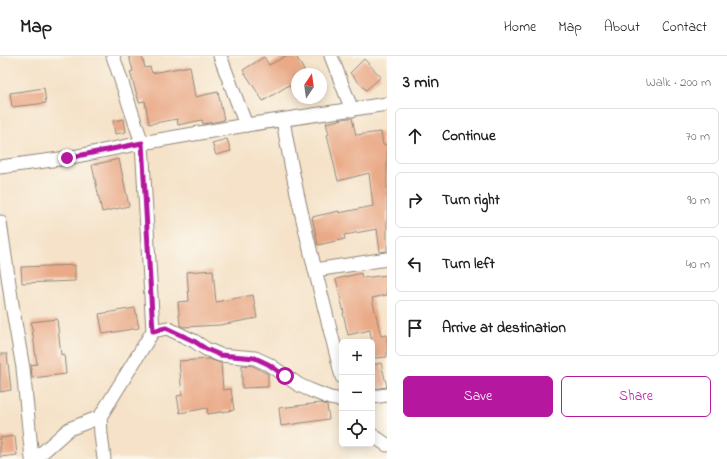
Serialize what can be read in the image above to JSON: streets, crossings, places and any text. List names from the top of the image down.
{
  "north": "top",
  "page": {
    "header": "Map",
    "nav": [
      "Home",
      "Map",
      "About",
      "Contact"
    ],
    "heading": ["3 min", "Walk · 200 m"],
    "list": [
      ["Continue", "70 m"],
      ["Turn right", "90 m"],
      ["Turn left", "40 m"],
      "Arrive at destination"
    ],
    "map_buttons": ["+", "−"],
    "buttons": ["Save", "Share"]
  }
}
